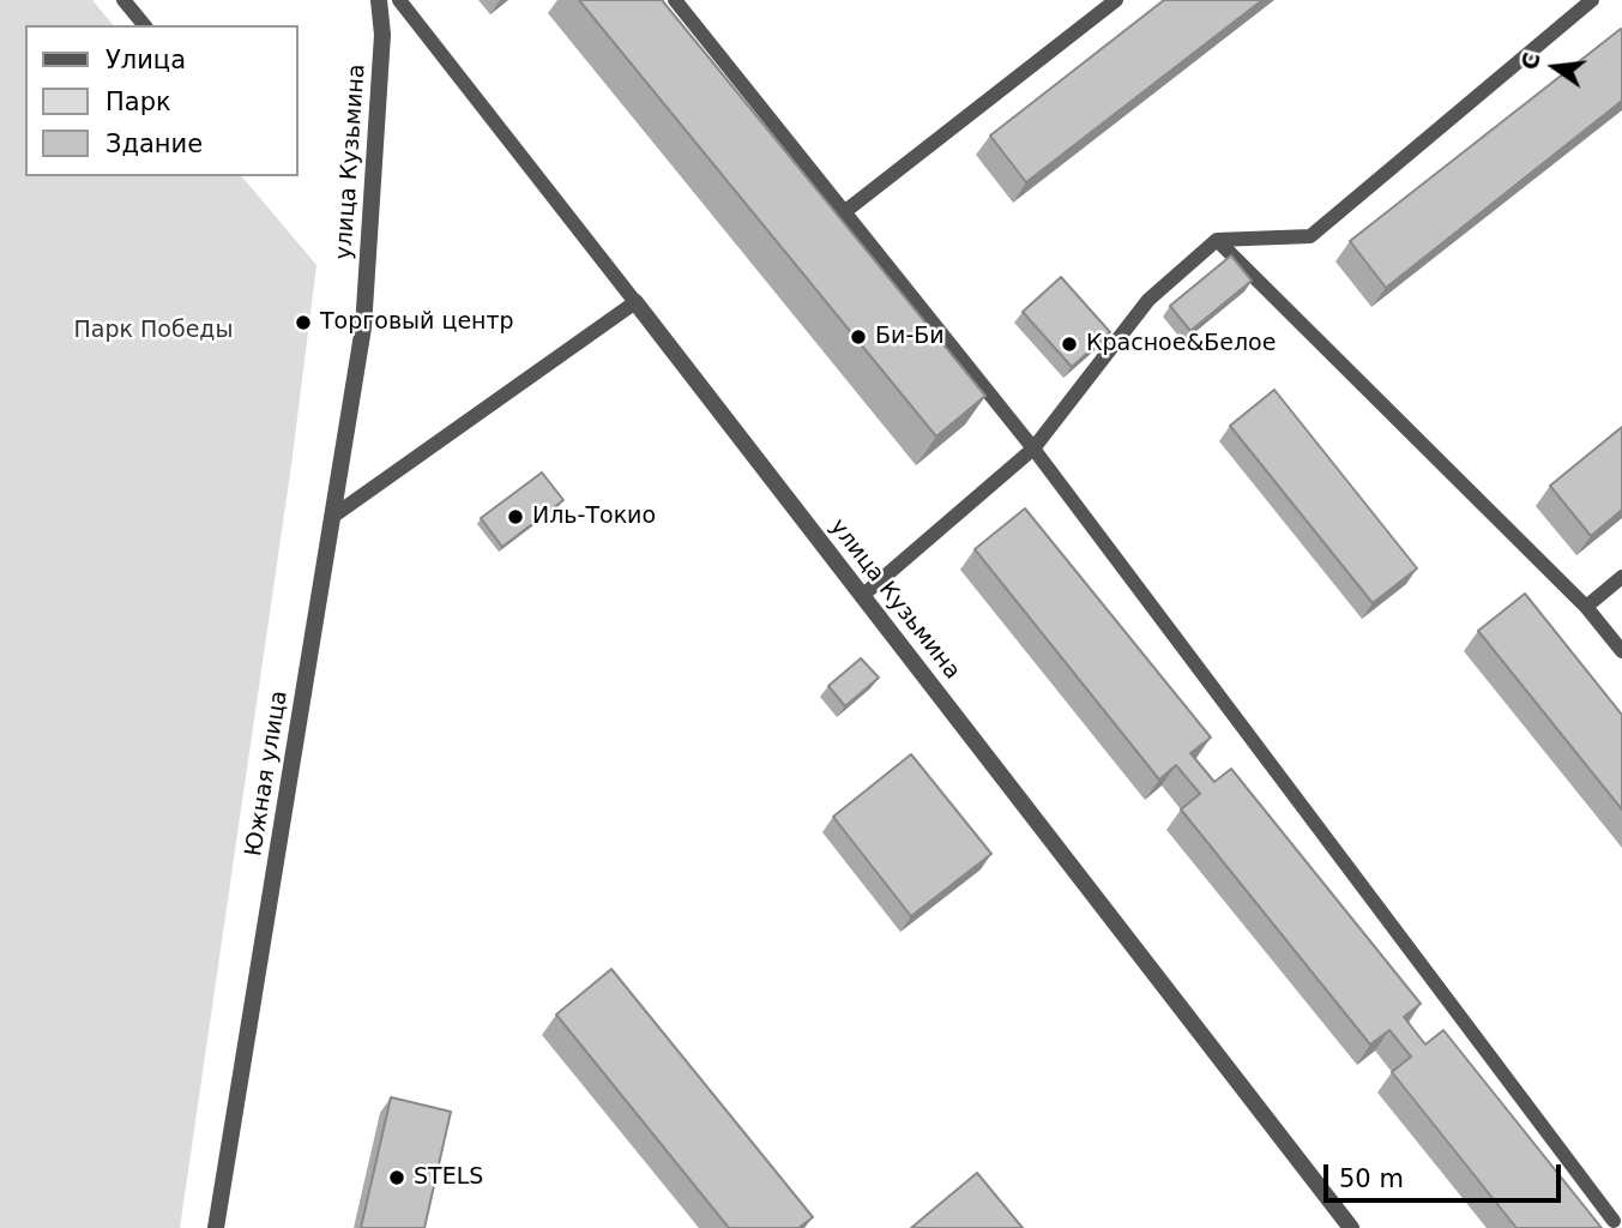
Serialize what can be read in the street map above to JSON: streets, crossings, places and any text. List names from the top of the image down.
{
  "streets": {
    "street": ["улица Кузьмина", "Южная улица"]
  },
  "crossings": [
    ["улица Кузьмина", "Южная улица"]
  ],
  "parks": ["Парк Победы"],
  "places": [
    "Торговый центр",
    "Би-Би",
    "Красное&Белое",
    "Иль-Токио",
    "STELS"
  ],
  "legend": ["Улица", "Парк", "Здание"],
  "scale_bar": "50 m",
  "north": "left"
}
